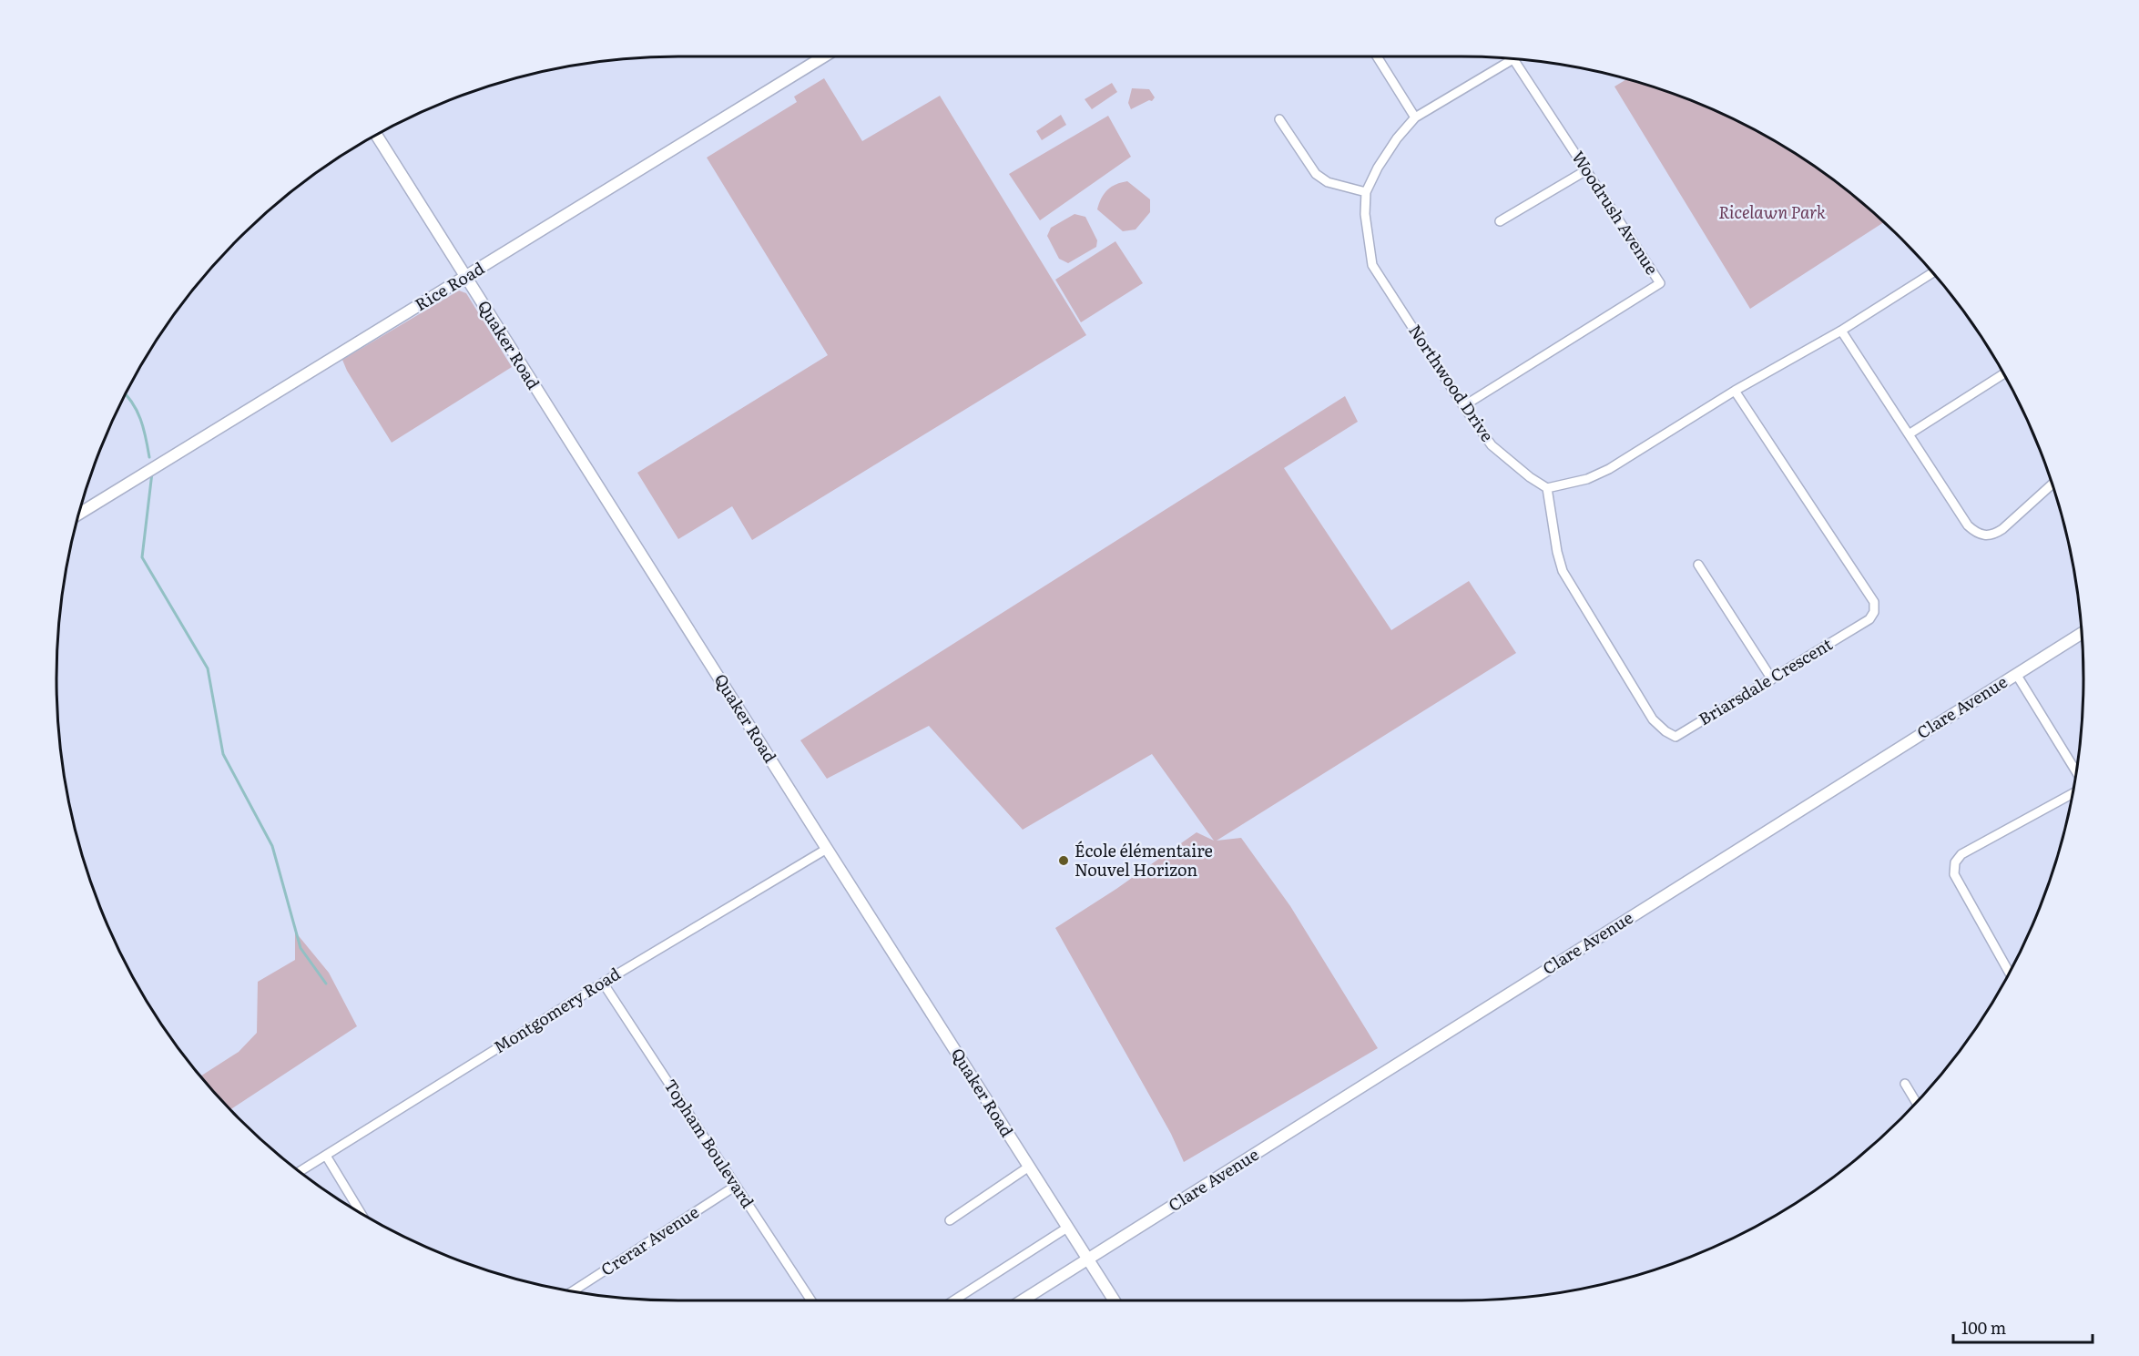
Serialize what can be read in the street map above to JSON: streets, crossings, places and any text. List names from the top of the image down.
{
  "streets": {
    "street": [
      "Woodrush Avenue",
      "Rice Road",
      "Quaker Road",
      "Northwood Drive",
      "Briarsdale Crescent",
      "Clare Avenue",
      "Montgomery Road",
      "Topham Boulevard",
      "Crerar Avenue"
    ]
  },
  "crossings": [
    ["Woodrush Avenue", "Northwood Drive"],
    ["Rice Road", "Quaker Road"],
    ["Quaker Road", "Clare Avenue"],
    ["Quaker Road", "Montgomery Road"],
    ["Northwood Drive", "Briarsdale Crescent"],
    ["Montgomery Road", "Topham Boulevard"],
    ["Topham Boulevard", "Crerar Avenue"]
  ],
  "parks": ["Ricelawn Park"],
  "places": ["École élémentaire Nouvel Horizon"],
  "scale_bar": "100 m"
}
